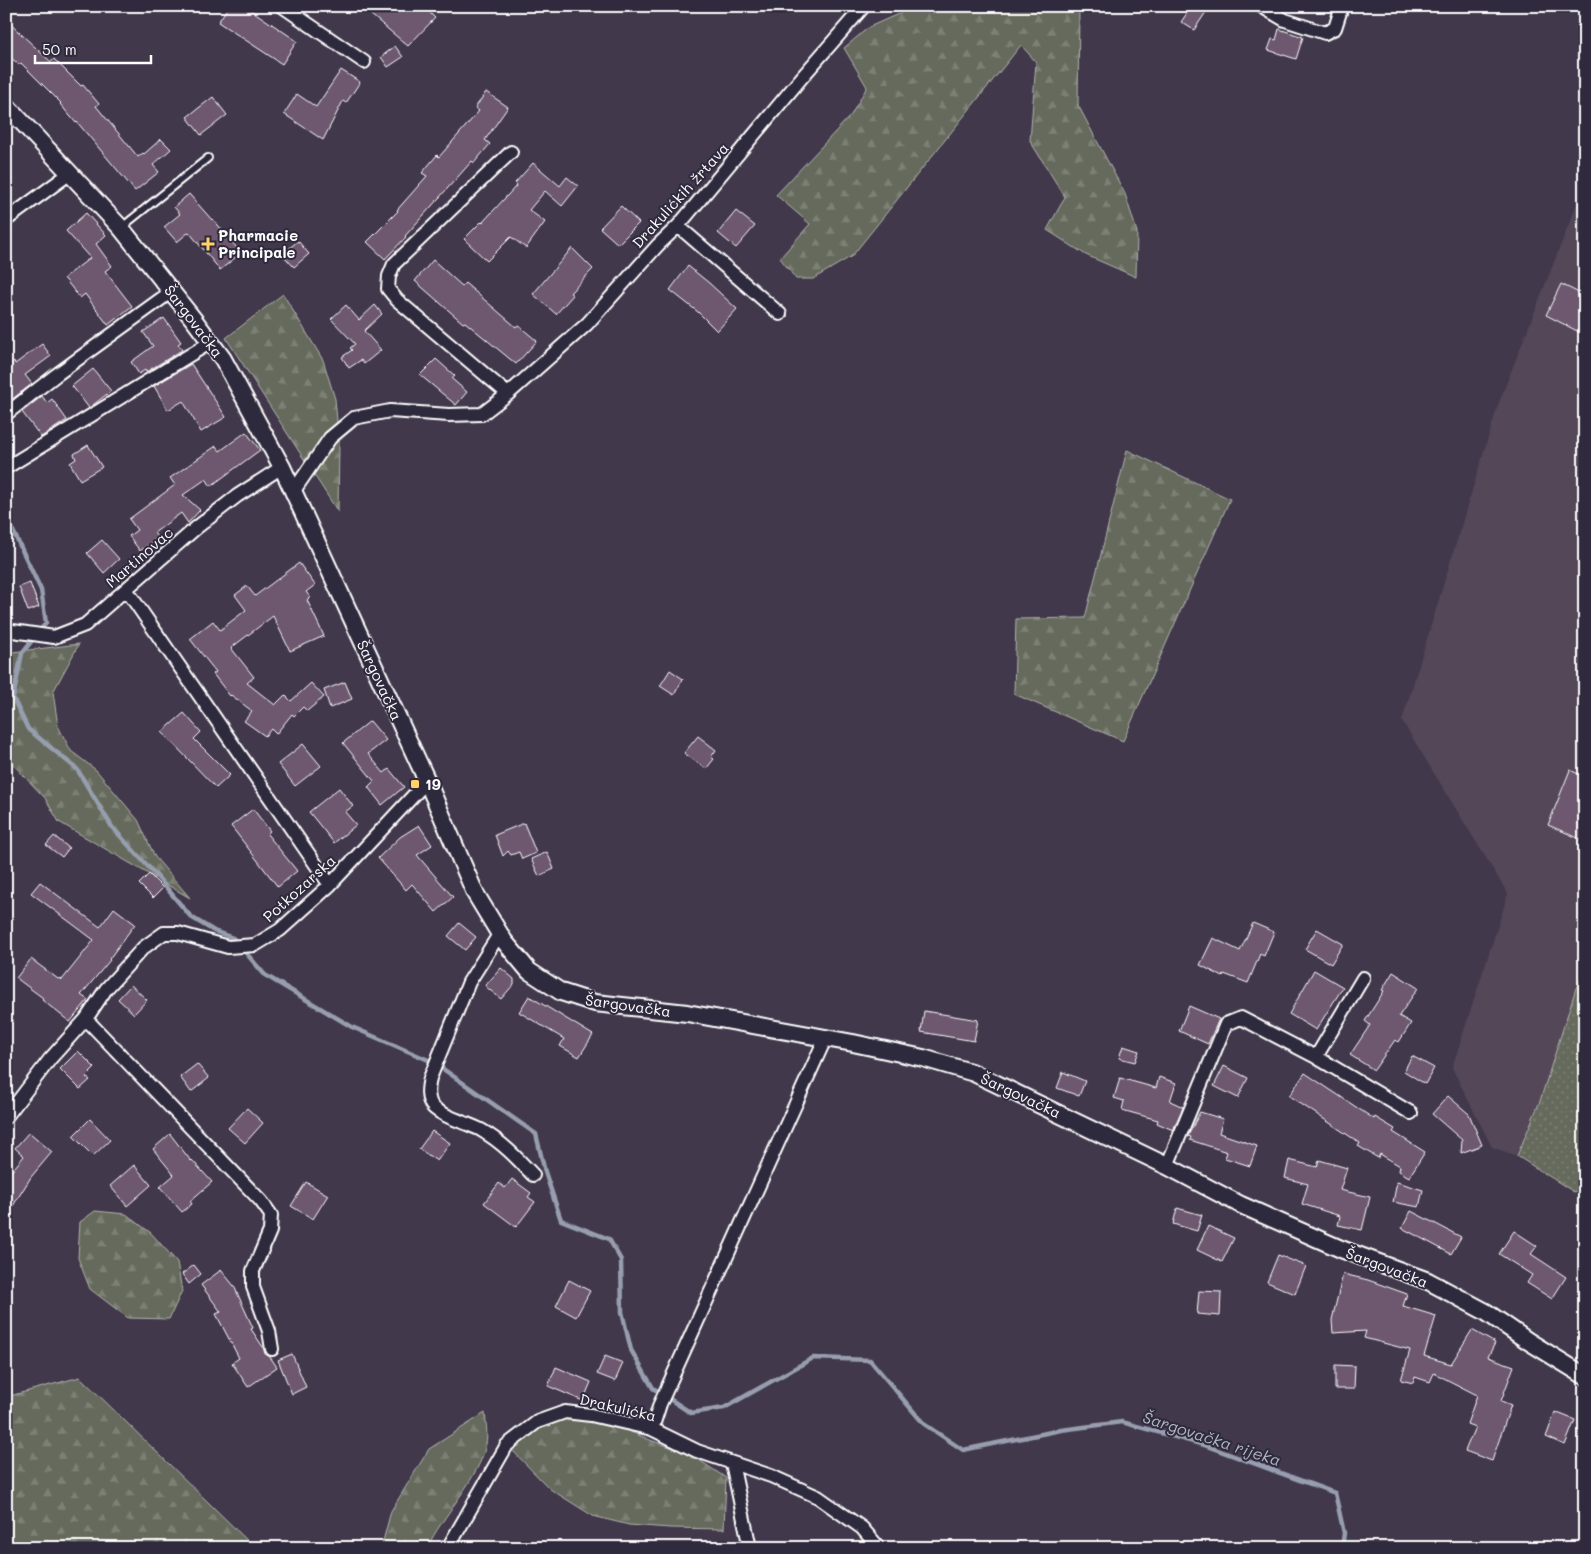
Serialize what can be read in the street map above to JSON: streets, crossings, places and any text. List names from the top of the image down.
{
  "streets": {
    "street": [
      "Drakulićkih žrtava",
      "Šargovačka",
      "Martinovac",
      "Potkozarska",
      "Drakulićka"
    ]
  },
  "crossings": [
    ["Drakulićkih žrtava", "Šargovačka"],
    ["Šargovačka", "Martinovac"],
    ["Šargovačka", "Potkozarska"]
  ],
  "water": ["Šargovačka rijeka"],
  "places": {
    "health": ["Pharmacie Principale"],
    "transit": ["19"]
  },
  "scale_bar": "50 m"
}
